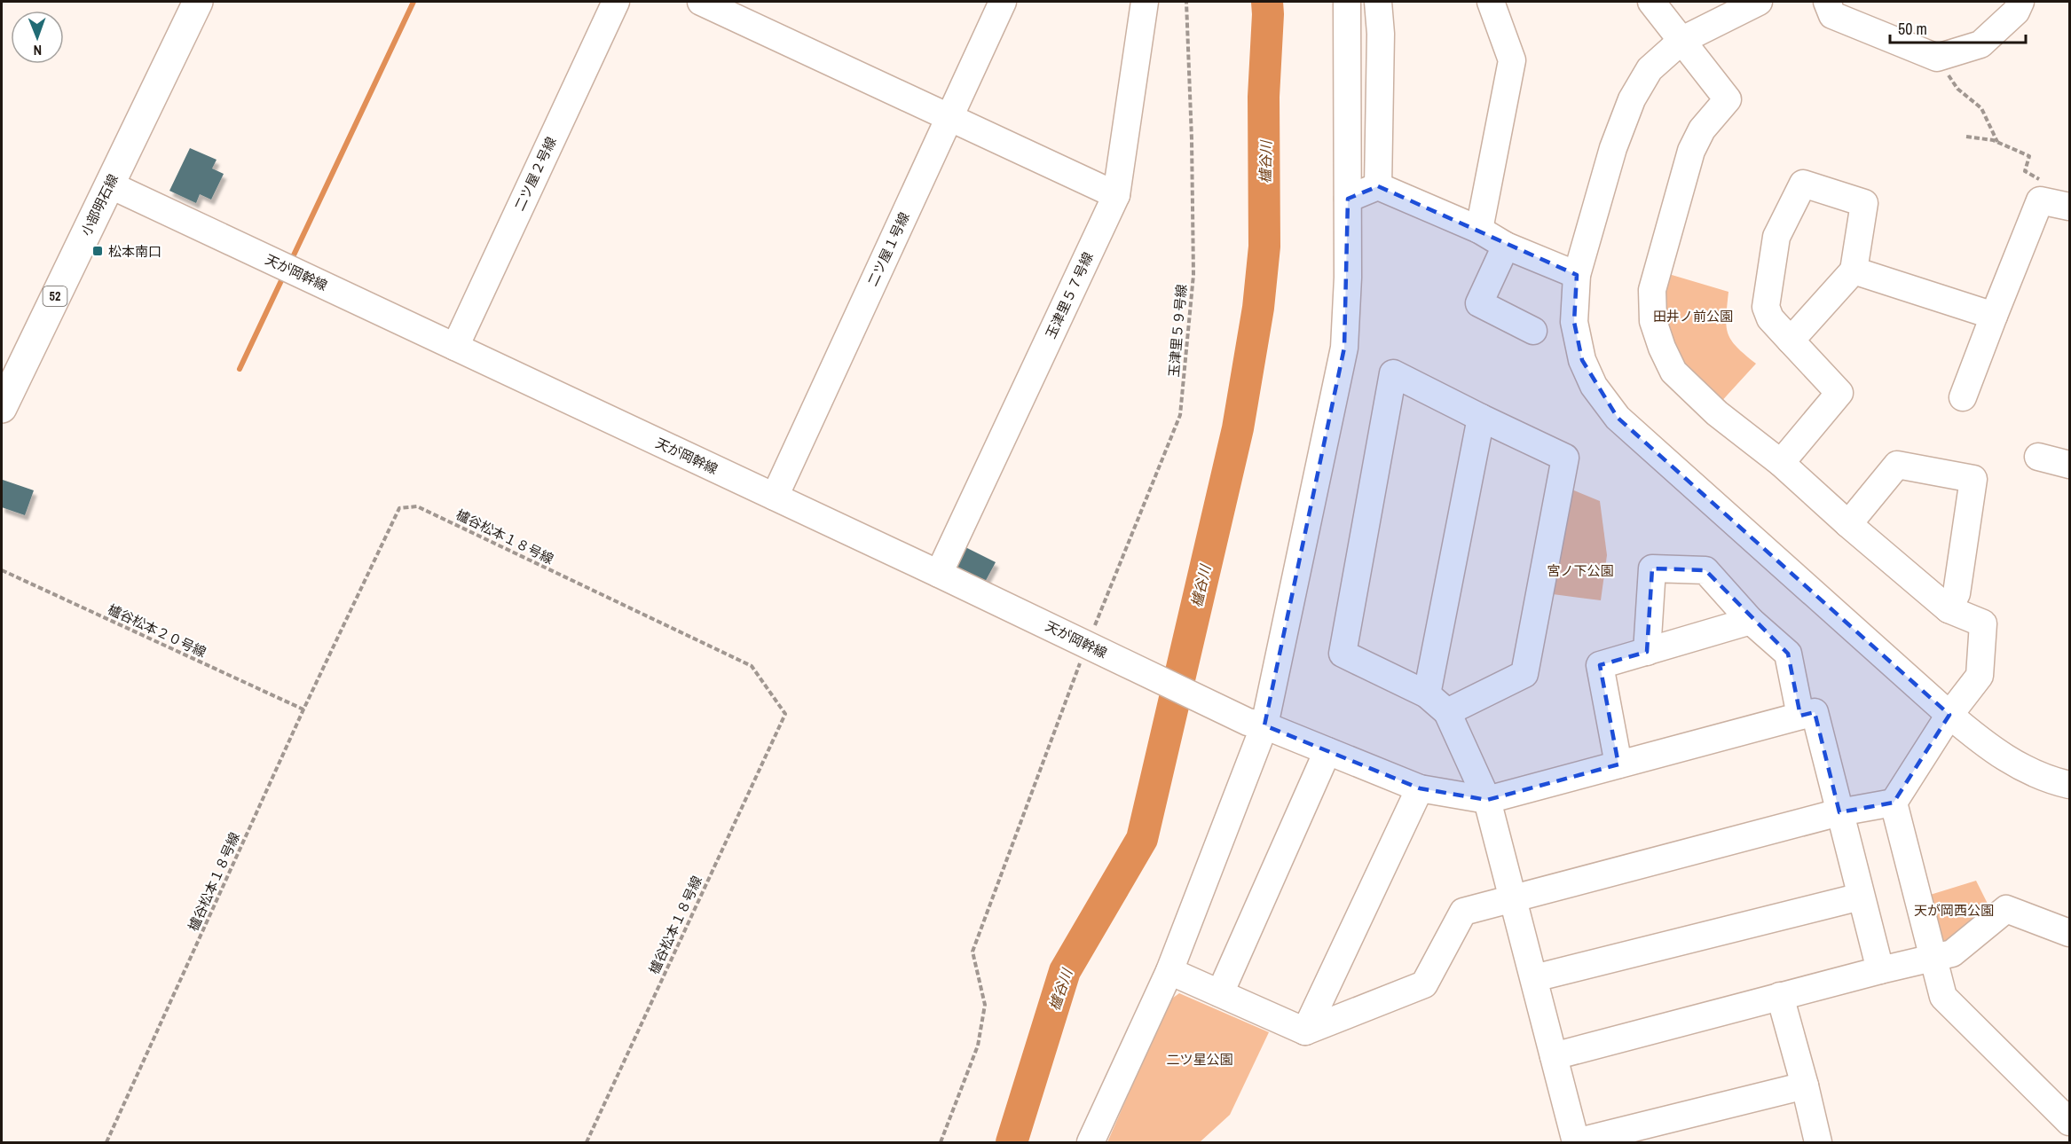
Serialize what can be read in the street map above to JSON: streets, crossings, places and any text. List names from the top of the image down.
{
  "streets": {
    "main road": ["小部明石線", "52"],
    "street": [
      "二ツ屋２号線",
      "二ツ屋１号線",
      "天が岡幹線",
      "玉津里５７号線"
    ],
    "path": ["玉津里５９号線", "櫨谷松本１８号線", "櫨谷松本２０号線"]
  },
  "crossings": [
    ["二ツ屋２号線", "天が岡幹線"],
    ["小部明石線", "天が岡幹線"],
    ["二ツ屋１号線", "天が岡幹線"],
    ["天が岡幹線", "玉津里５７号線"],
    ["天が岡幹線", "玉津里５９号線"],
    ["櫨谷松本１８号線", "櫨谷松本２０号線"]
  ],
  "water": ["櫨谷川"],
  "parks": [
    "田井ノ前公園",
    "宮ノ下公園",
    "天が岡西公園",
    "二ツ星公園"
  ],
  "places": {
    "transit": ["松本南口"]
  },
  "scale_bar": "50 m",
  "north": "bottom"
}
